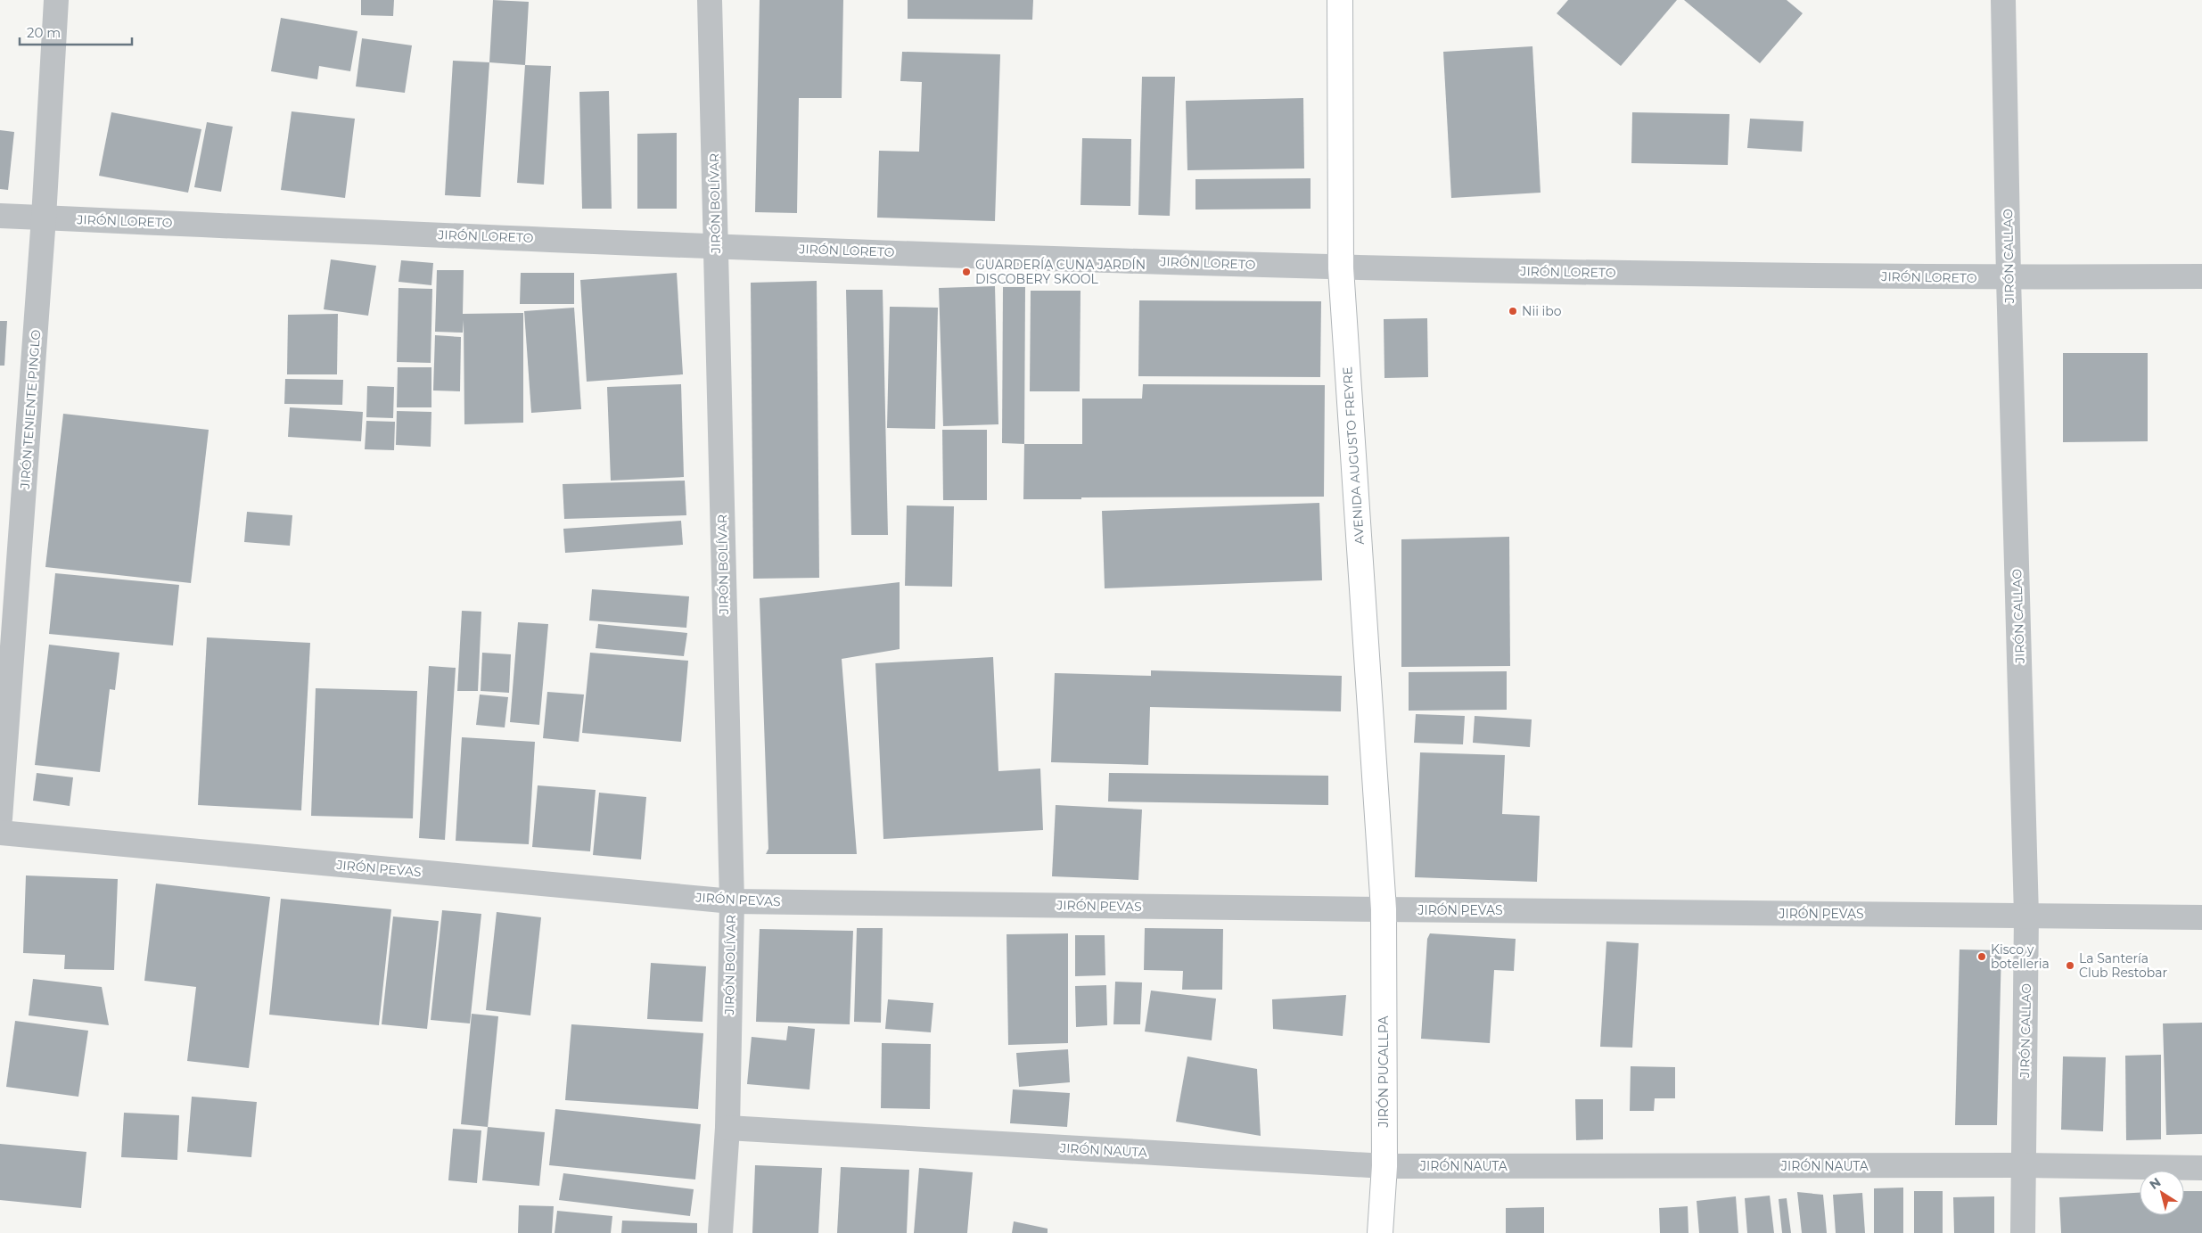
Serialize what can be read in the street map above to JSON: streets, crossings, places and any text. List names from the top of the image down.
{
  "streets": {
    "main road": ["AVENIDA AUGUSTO FREYRE", "JIRÓN PUCALLPA"],
    "street": [
      "JIRÓN BOLÍVAR",
      "JIRÓN LORETO",
      "JIRÓN CALLAO",
      "JIRÓN TENIENTE PINGLO",
      "JIRÓN PEVAS",
      "JIRÓN NAUTA"
    ]
  },
  "crossings": [
    ["JIRÓN BOLÍVAR", "JIRÓN LORETO"],
    ["JIRÓN BOLÍVAR", "JIRÓN PEVAS"],
    ["JIRÓN BOLÍVAR", "JIRÓN NAUTA"],
    ["JIRÓN LORETO", "JIRÓN CALLAO"],
    ["JIRÓN LORETO", "JIRÓN TENIENTE PINGLO"],
    ["JIRÓN LORETO", "AVENIDA AUGUSTO FREYRE"],
    ["JIRÓN CALLAO", "JIRÓN PEVAS"],
    ["JIRÓN CALLAO", "JIRÓN NAUTA"],
    ["AVENIDA AUGUSTO FREYRE", "JIRÓN PEVAS"],
    ["AVENIDA AUGUSTO FREYRE", "JIRÓN PUCALLPA"],
    ["JIRÓN PEVAS", "JIRÓN PUCALLPA"],
    ["JIRÓN PUCALLPA", "JIRÓN NAUTA"]
  ],
  "places": [
    "GUARDERÍA CUNA JARDÍN DISCOBERY SKOOL",
    "Nii ibo",
    "Kisco y botelleria",
    "La Santería Club Restobar"
  ],
  "scale_bar": "20 m",
  "north": "top left"
}
